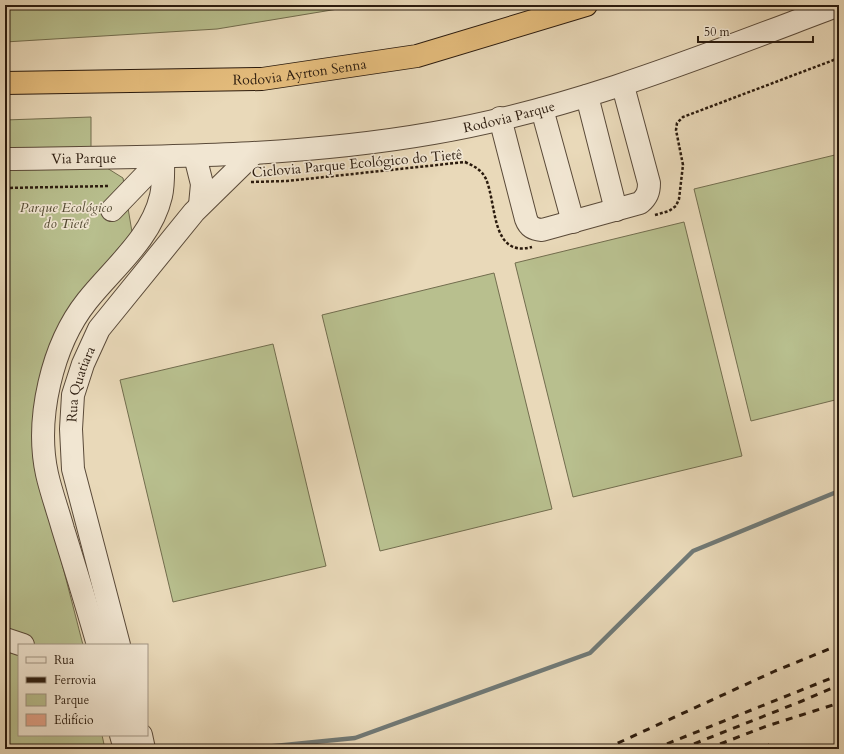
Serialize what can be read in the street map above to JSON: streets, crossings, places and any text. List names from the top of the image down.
{
  "streets": {
    "highway": ["Rodovia Ayrton Senna"],
    "street": ["Rodovia Parque", "Via Parque", "Rua Quatiara"],
    "path": ["Ciclovia Parque Ecológico do Tietê"]
  },
  "crossings": [
    ["Rodovia Parque", "Via Parque"],
    ["Rodovia Parque", "Rua Quatiara"],
    ["Via Parque", "Rua Quatiara"],
    ["Ciclovia Parque Ecológico do Tietê", "Rua Quatiara"]
  ],
  "parks": ["Parque Ecológico do Tietê"],
  "legend": [
    "Rua",
    "Ferrovia",
    "Parque",
    "Edifício"
  ],
  "scale_bar": "50 m"
}
